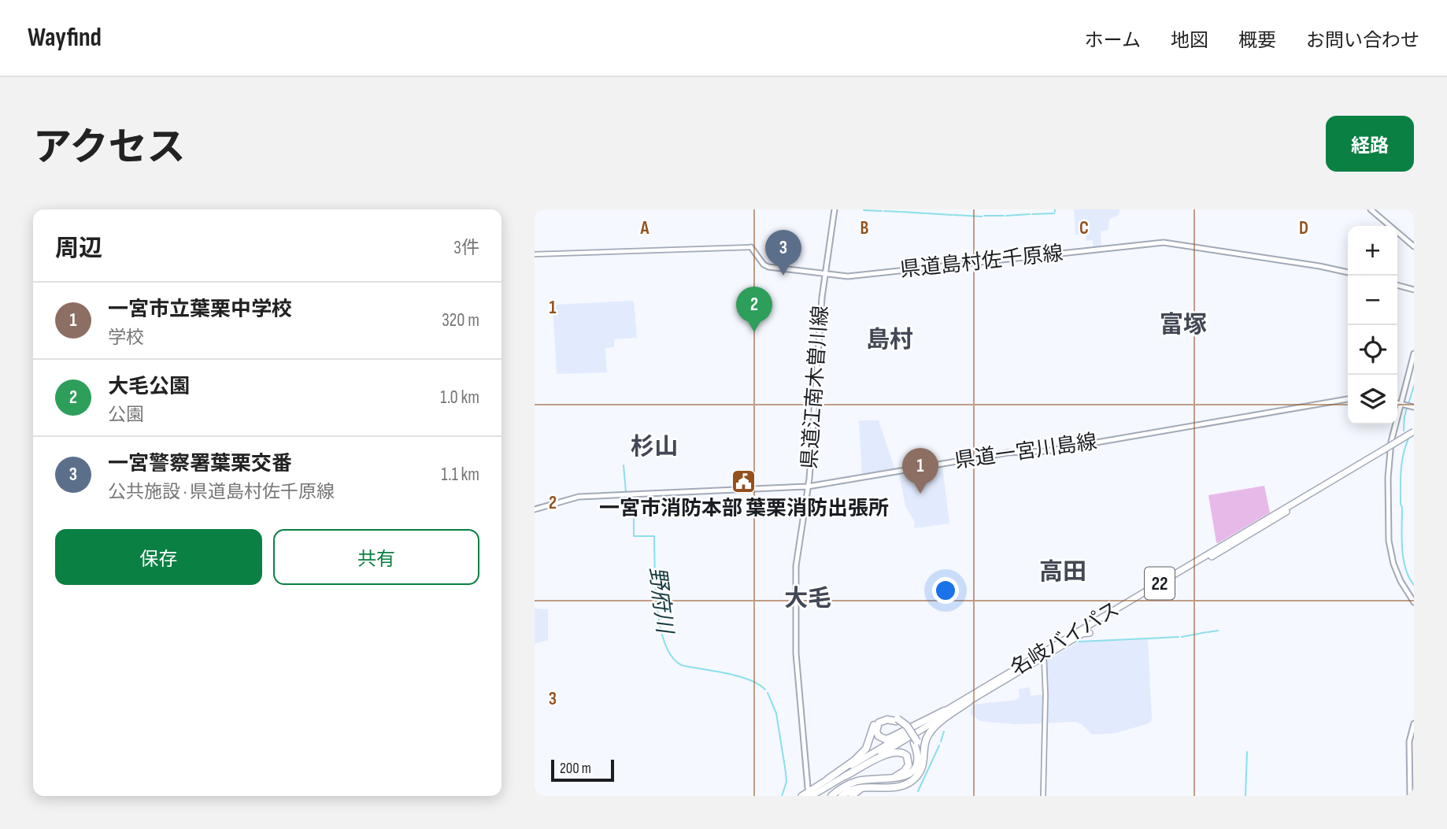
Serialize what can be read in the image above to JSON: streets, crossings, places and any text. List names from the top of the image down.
{
  "streets": {
    "highway": ["22", "名岐バイパス"],
    "main road": ["県道島村佐千原線", "県道江南木曽川線", "県道一宮川島線"]
  },
  "crossings": [
    ["県道島村佐千原線", "県道江南木曽川線"],
    ["県道江南木曽川線", "県道一宮川島線"],
    ["22", "名岐バイパス"]
  ],
  "districts": [
    "富塚",
    "島村",
    "杉山",
    "高田",
    "大毛"
  ],
  "water": ["野府川"],
  "places": {
    "public building": ["一宮市消防本部 葉栗消防出張所"]
  },
  "scale_bar": "200 m",
  "page": {
    "header": "Wayfind",
    "nav": [
      "ホーム",
      "地図",
      "概要",
      "お問い合わせ"
    ],
    "title": "アクセス",
    "buttons": [
      "経路",
      ["保存", "共有"]
    ],
    "heading": ["周辺", "3件"],
    "map_buttons": ["+", "−"],
    "pins": ["3", "2", "1"],
    "list": [
      {
        "mark": "1",
        "name": "一宮市立葉栗中学校",
        "note": "学校",
        "value": "320 m"
      },
      {
        "mark": "2",
        "name": "大毛公園",
        "note": "公園",
        "value": "1.0 km"
      },
      {
        "mark": "3",
        "name": "一宮警察署葉栗交番",
        "note": "公共施設 · 県道島村佐千原線",
        "value": "1.1 km"
      }
    ],
    "scale": "200 m"
  },
  "grid": {
    "columns": [
      "A",
      "B",
      "C",
      "D"
    ],
    "rows": ["1", "2", "3"]
  }
}
